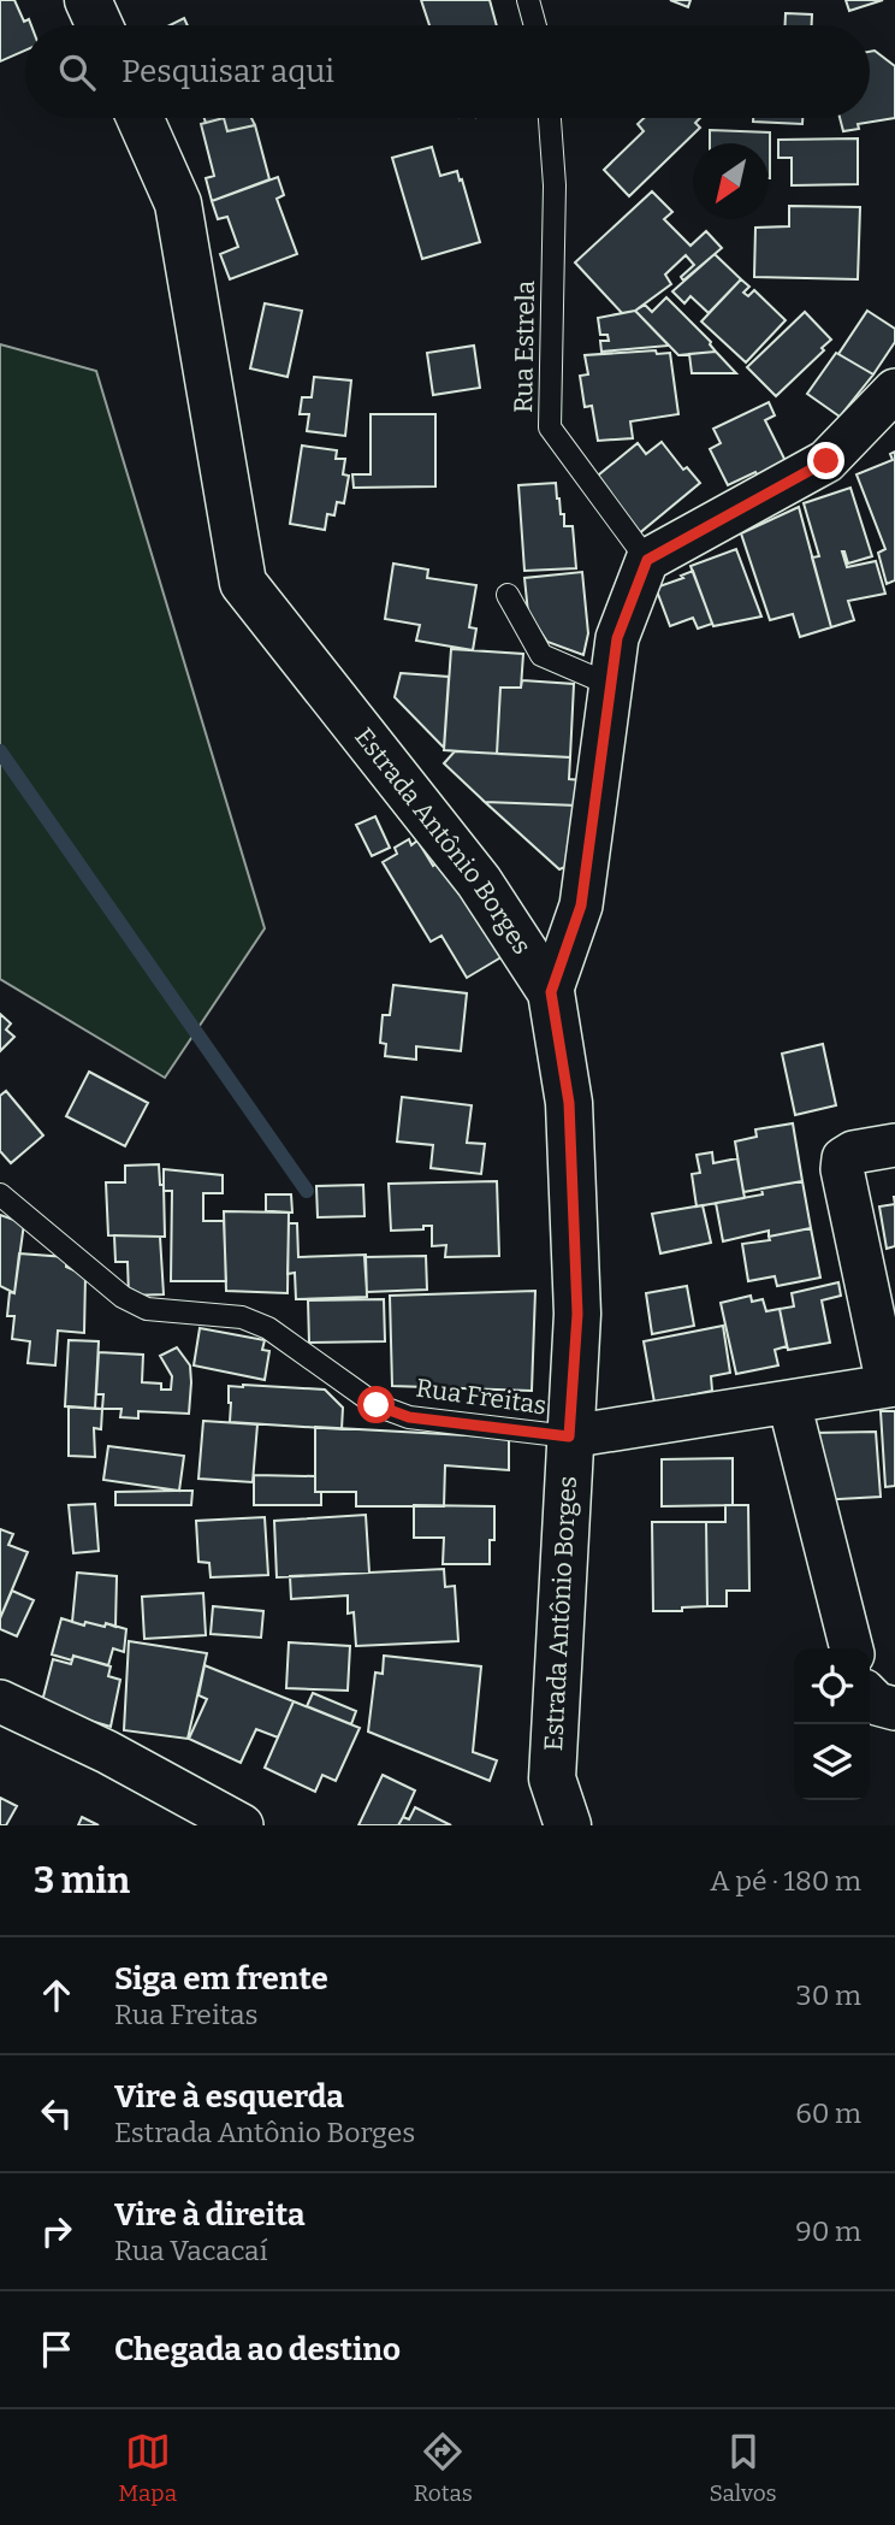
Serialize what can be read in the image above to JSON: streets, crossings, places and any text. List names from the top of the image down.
{
  "streets": {
    "street": ["Estrada Antônio Borges"],
    "lane": ["Rua Estrela", "Rua Freitas"]
  },
  "crossings": [
    ["Estrada Antônio Borges", "Rua Freitas"]
  ],
  "north": "bottom left",
  "page": {
    "search": "Pesquisar aqui",
    "heading": ["3 min", "A pé · 180 m"],
    "list": [
      ["Siga em frente", "Rua Freitas", "30 m"],
      ["Vire à esquerda", "Estrada Antônio Borges", "60 m"],
      ["Vire à direita", "Rua Vacacaí", "90 m"],
      "Chegada ao destino"
    ],
    "nav": ["Mapa", "Rotas", "Salvos"]
  }
}
